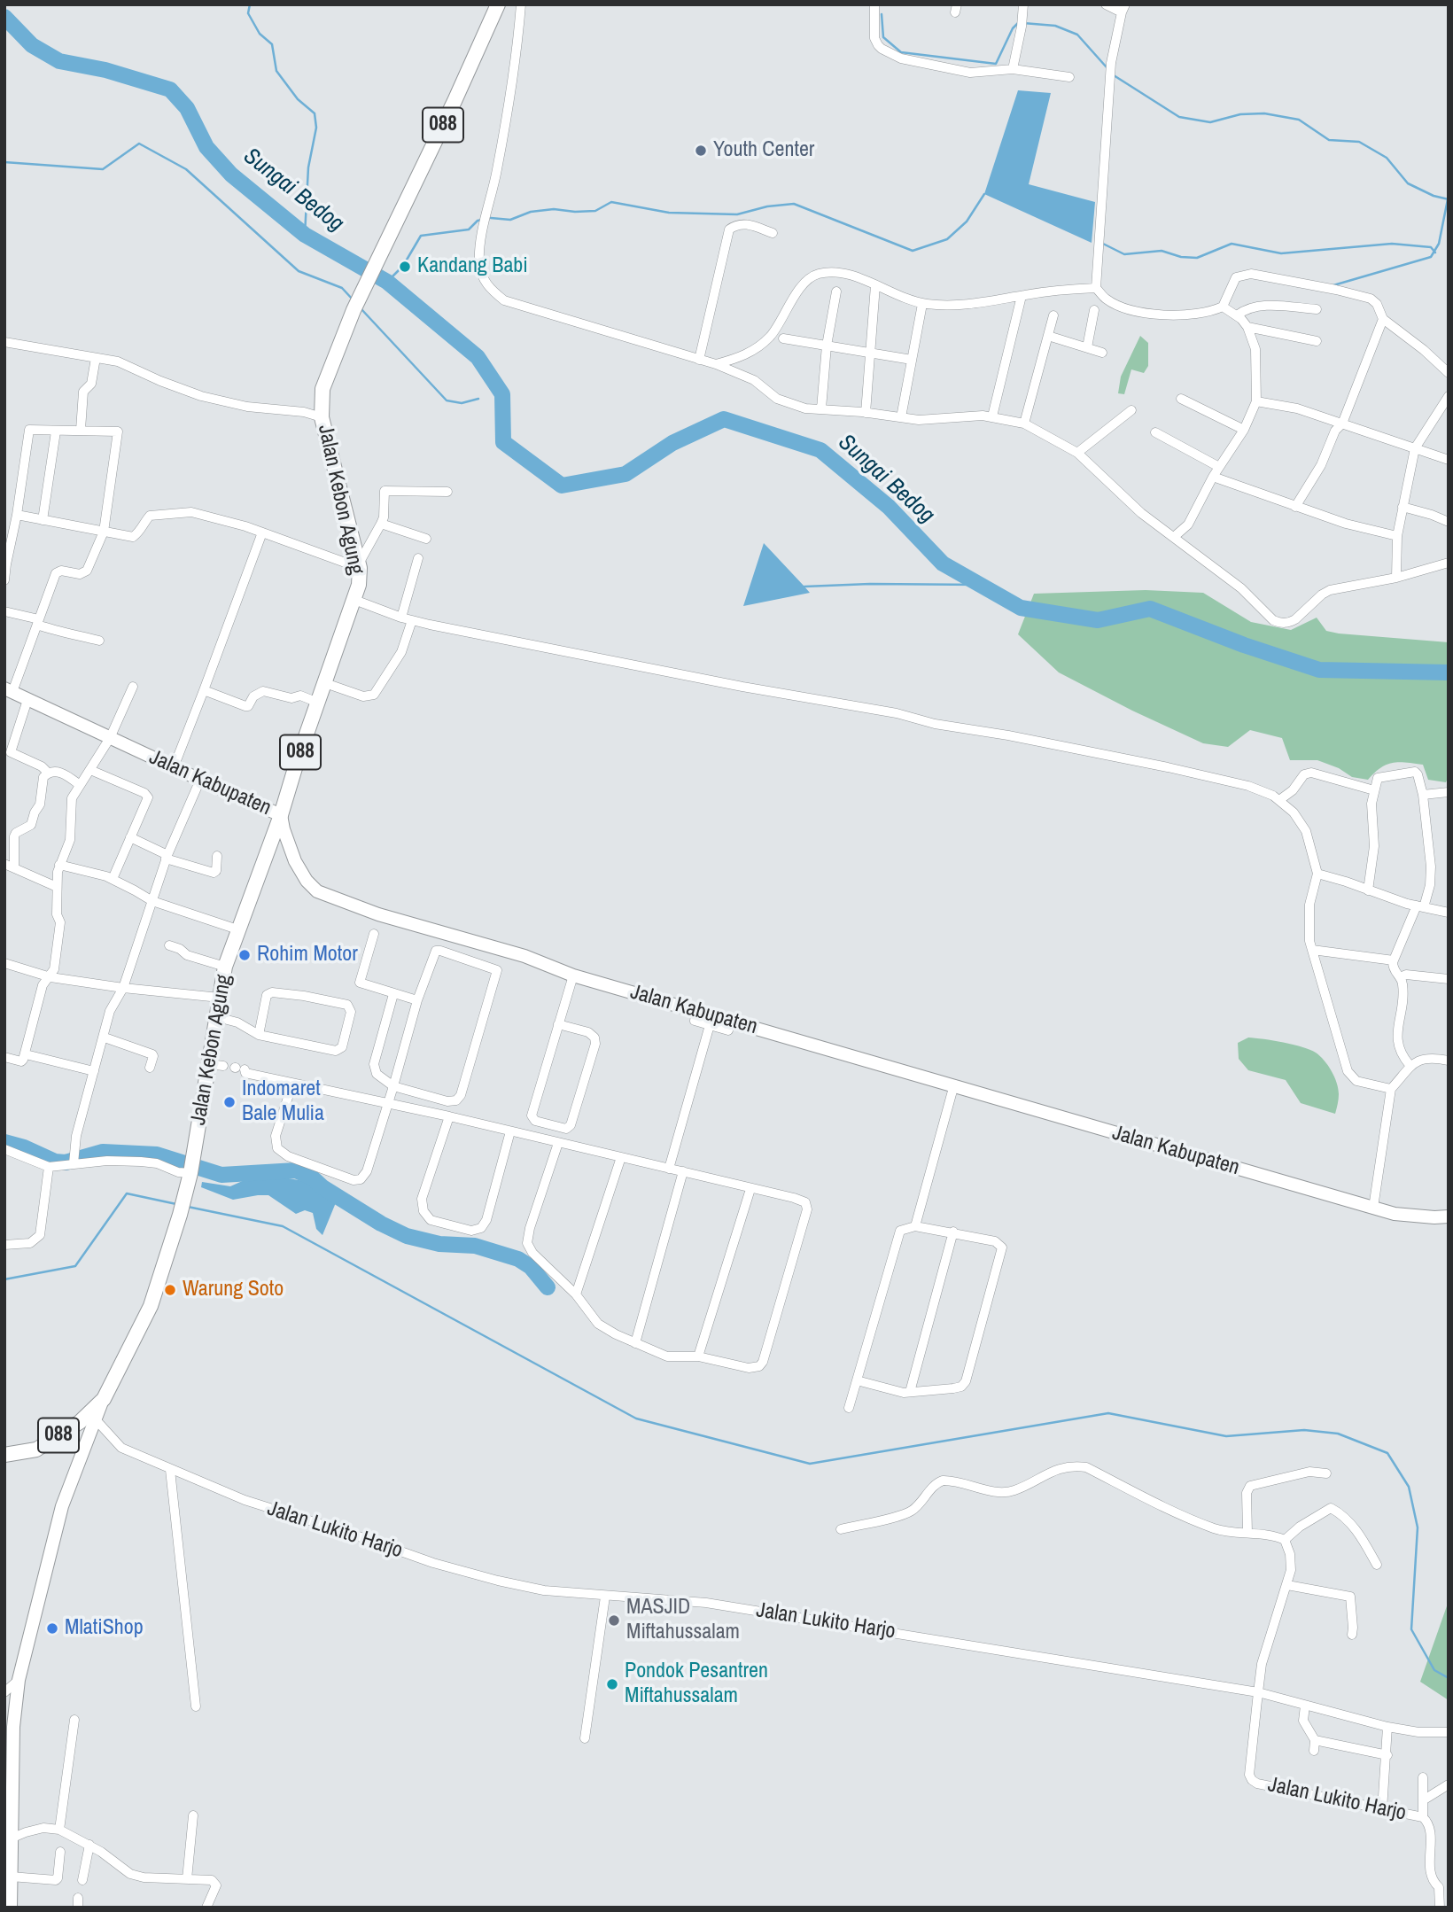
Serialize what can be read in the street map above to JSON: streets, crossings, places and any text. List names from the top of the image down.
{
  "streets": {
    "main road": ["088", "Jalan Kebon Agung", "Jalan Kabupaten"],
    "street": ["Jalan Lukito Harjo"]
  },
  "crossings": [
    ["Jalan Kebon Agung", "Jalan Kabupaten"],
    ["Jalan Kebon Agung", "Jalan Lukito Harjo"]
  ],
  "water": ["Sungai Bedog"],
  "places": [
    "Youth Center",
    "Kandang Babi",
    "Rohim Motor",
    "Indomaret Bale Mulia",
    "Warung Soto",
    "MASJID Miftahussalam",
    "MlatiShop",
    "Pondok Pesantren Miftahussalam"
  ]
}
